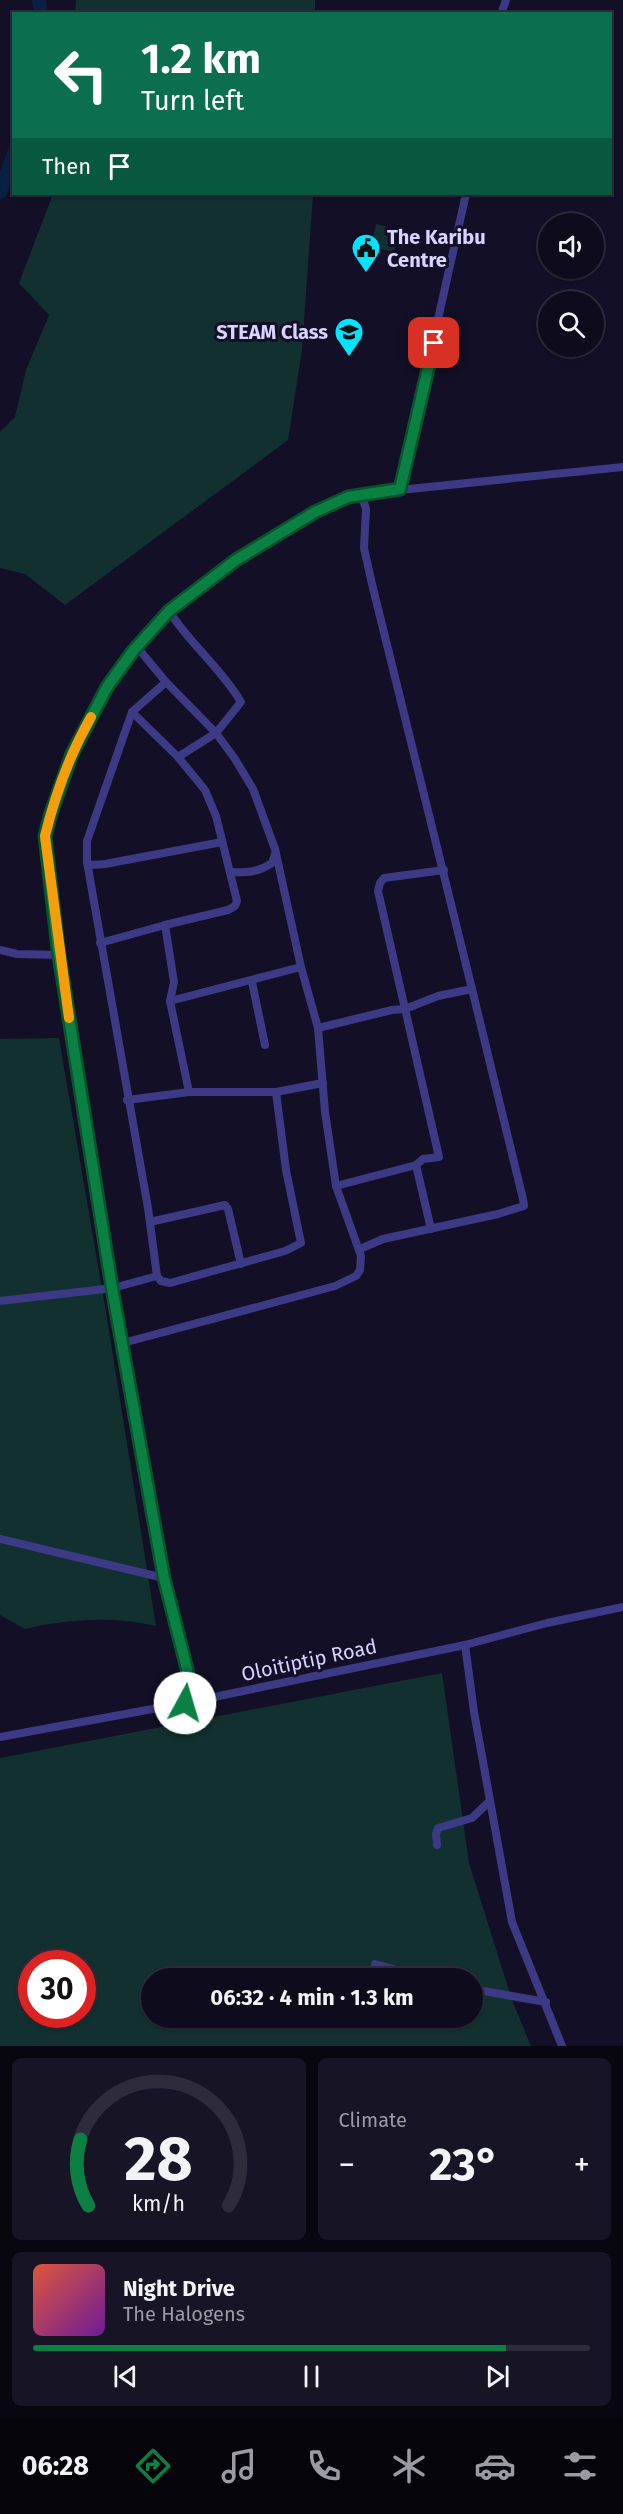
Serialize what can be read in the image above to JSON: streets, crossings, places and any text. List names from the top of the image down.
{
  "streets": {
    "street": ["Oloitiptip Road"]
  },
  "places": {
    "public building": ["The Karibu Centre"],
    "school or university": ["STEAM Class"]
  },
  "page": {
    "turn": ["1.2 km", "Turn left"],
    "then": "Then",
    "limit": "30",
    "trip": "06:32 · 4 min · 1.3 km",
    "tile": "Climate",
    "heat": ["−", "23°", "+"],
    "song": ["Night Drive", "The Halogens"],
    "tabs": "06:28",
    "gauge": ["28", "km/h"]
  }
}
